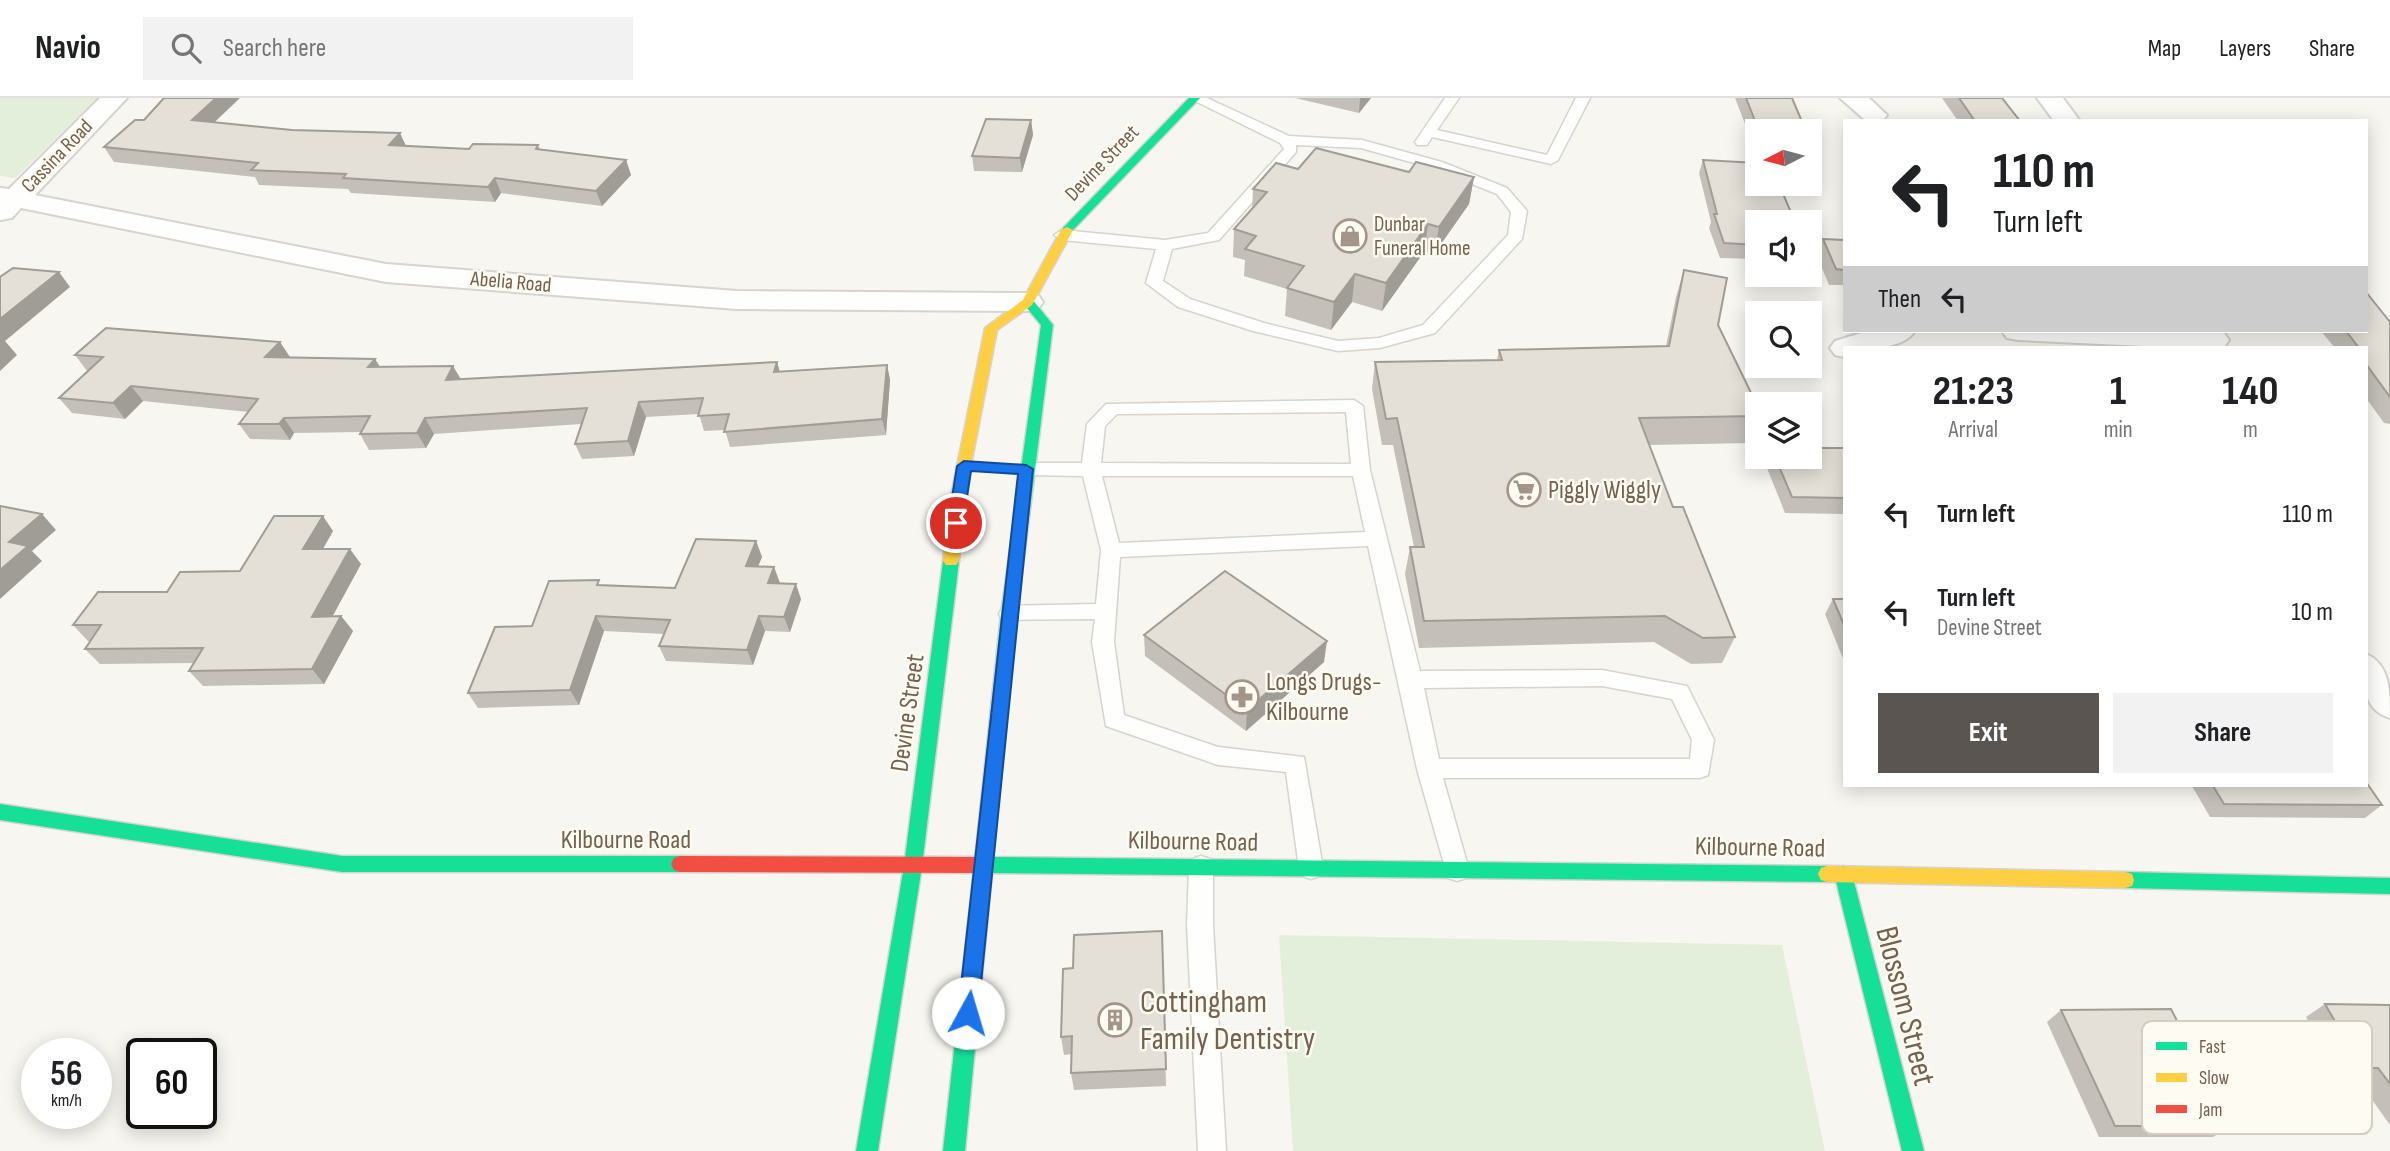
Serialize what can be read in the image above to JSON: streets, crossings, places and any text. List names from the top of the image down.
{
  "streets": {
    "main road": ["Devine Street", "Kilbourne Road", "Blossom Street"],
    "street": ["Cassina Road", "Abelia Road"]
  },
  "crossings": [
    ["Cassina Road", "Abelia Road"],
    ["Devine Street", "Abelia Road"],
    ["Devine Street", "Kilbourne Road"],
    ["Kilbourne Road", "Blossom Street"]
  ],
  "places": {
    "shop": ["Dunbar Funeral Home"],
    "supermarket": ["Piggly Wiggly"],
    "pharmacy": ["Longs Drugs- Kilbourne"],
    "building": ["Cottingham Family Dentistry"]
  },
  "legend": ["Fast", "Slow", "Jam"],
  "north": "left",
  "page": {
    "header": "Navio",
    "search": "Search here",
    "nav": ["Map", "Layers", "Share"],
    "turn": ["110 m", "Turn left"],
    "then": "Then",
    "eta": [
      "21:23",
      "Arrival",
      "1",
      "min",
      "140",
      "m"
    ],
    "list": [
      {
        "name": "Turn left",
        "value": "110 m"
      },
      {
        "name": "Turn left",
        "note": "Devine Street",
        "value": "10 m"
      }
    ],
    "buttons": ["Exit", "Share"],
    "speed": "56 km/h",
    "limit": "60"
  }
}
